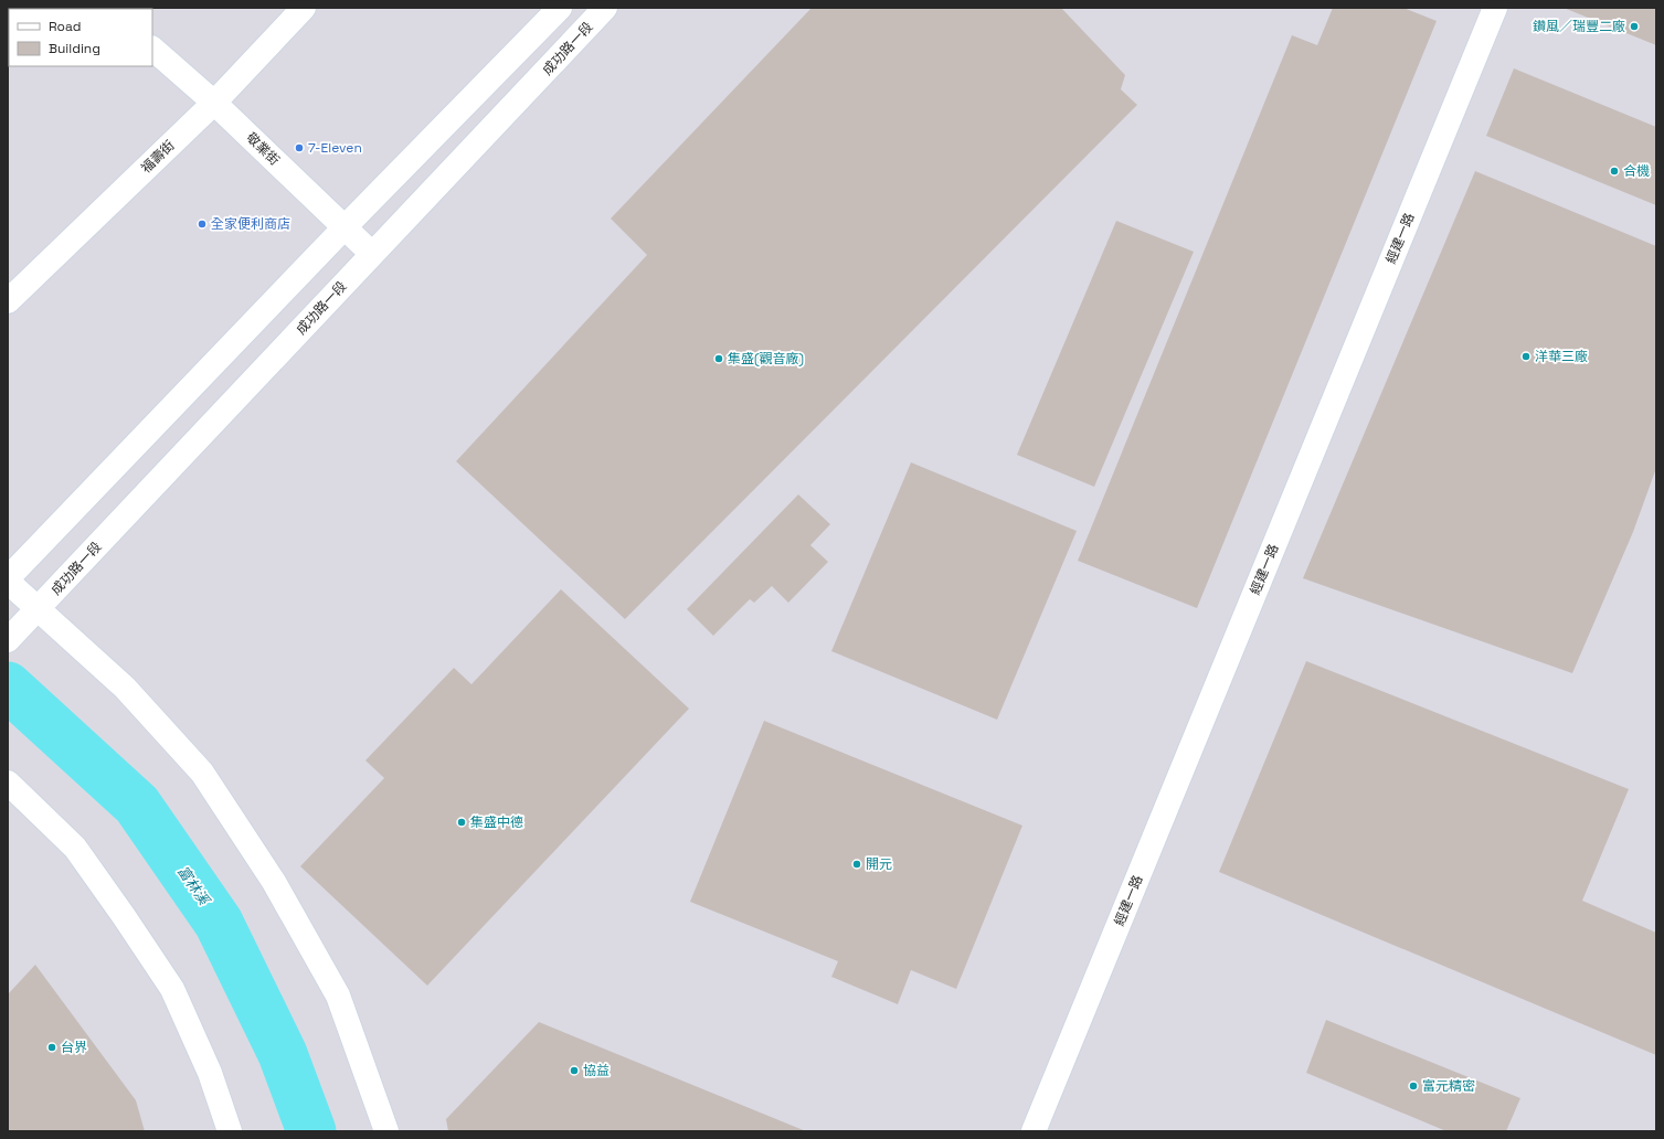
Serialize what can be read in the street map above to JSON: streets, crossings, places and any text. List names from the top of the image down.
{
  "streets": {
    "street": [
      "成功路一段",
      "敬業街",
      "福壽街",
      "經建一路"
    ]
  },
  "crossings": [
    ["成功路一段", "敬業街"],
    ["敬業街", "福壽街"]
  ],
  "water": ["富林溪"],
  "places": [
    "鑽風／瑞豐二廠",
    "7-Eleven",
    "合機",
    "全家便利商店",
    "洋華三廠",
    "集盛(觀音廠)",
    "集盛中德",
    "開元",
    "台界",
    "協益",
    "富元精密"
  ],
  "legend": ["Road", "Building"]
}
